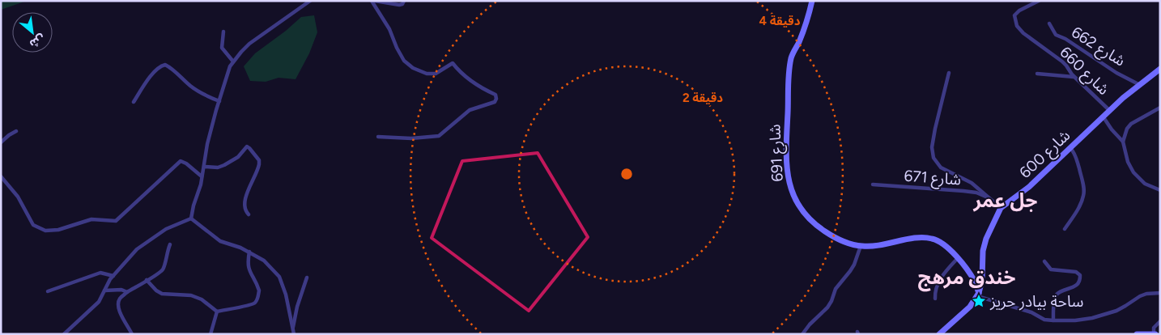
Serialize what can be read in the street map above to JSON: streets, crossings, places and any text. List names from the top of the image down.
{
  "streets": {
    "main road": ["شارع 691", "شارع 600"],
    "street": ["شارع 662", "شارع 660", "شارع 671"]
  },
  "crossings": [
    ["شارع 662", "شارع 600"],
    ["شارع 660", "شارع 600"],
    ["شارع 691", "شارع 600"]
  ],
  "districts": ["جل عمر", "خندق مرهج"],
  "places": {
    "place": ["ساحة بيادر حريز"]
  },
  "north": "bottom right",
  "rings": ["4 دقيقة", "2 دقيقة"]
}
